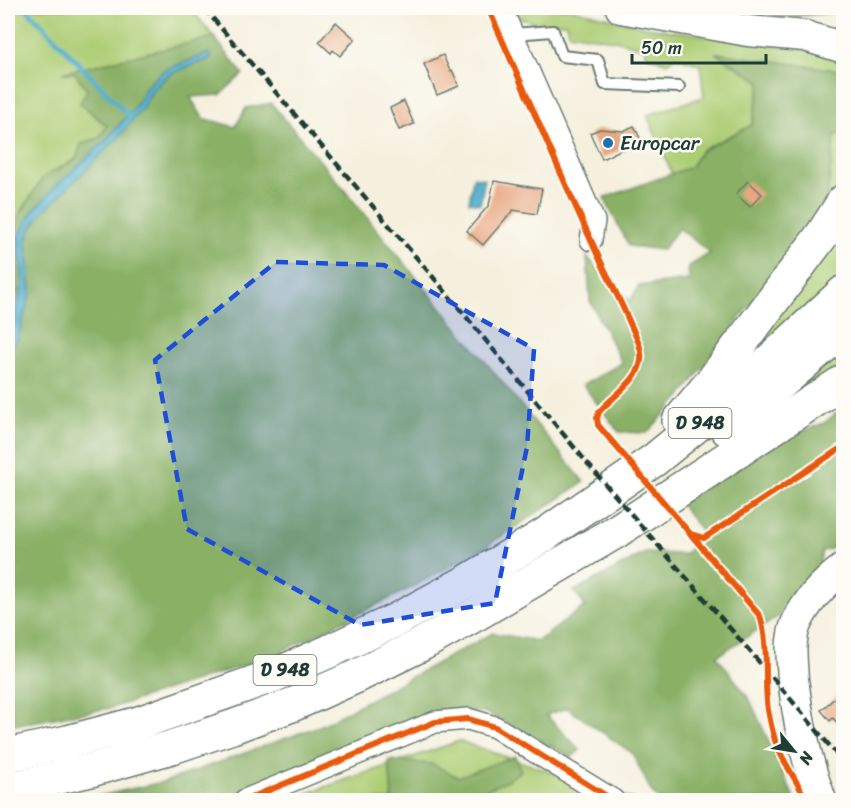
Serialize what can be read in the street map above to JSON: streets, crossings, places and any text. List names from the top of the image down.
{
  "streets": {
    "highway": ["D 948"]
  },
  "places": ["Europcar"],
  "scale_bar": "50 m",
  "north": "bottom right"
}
